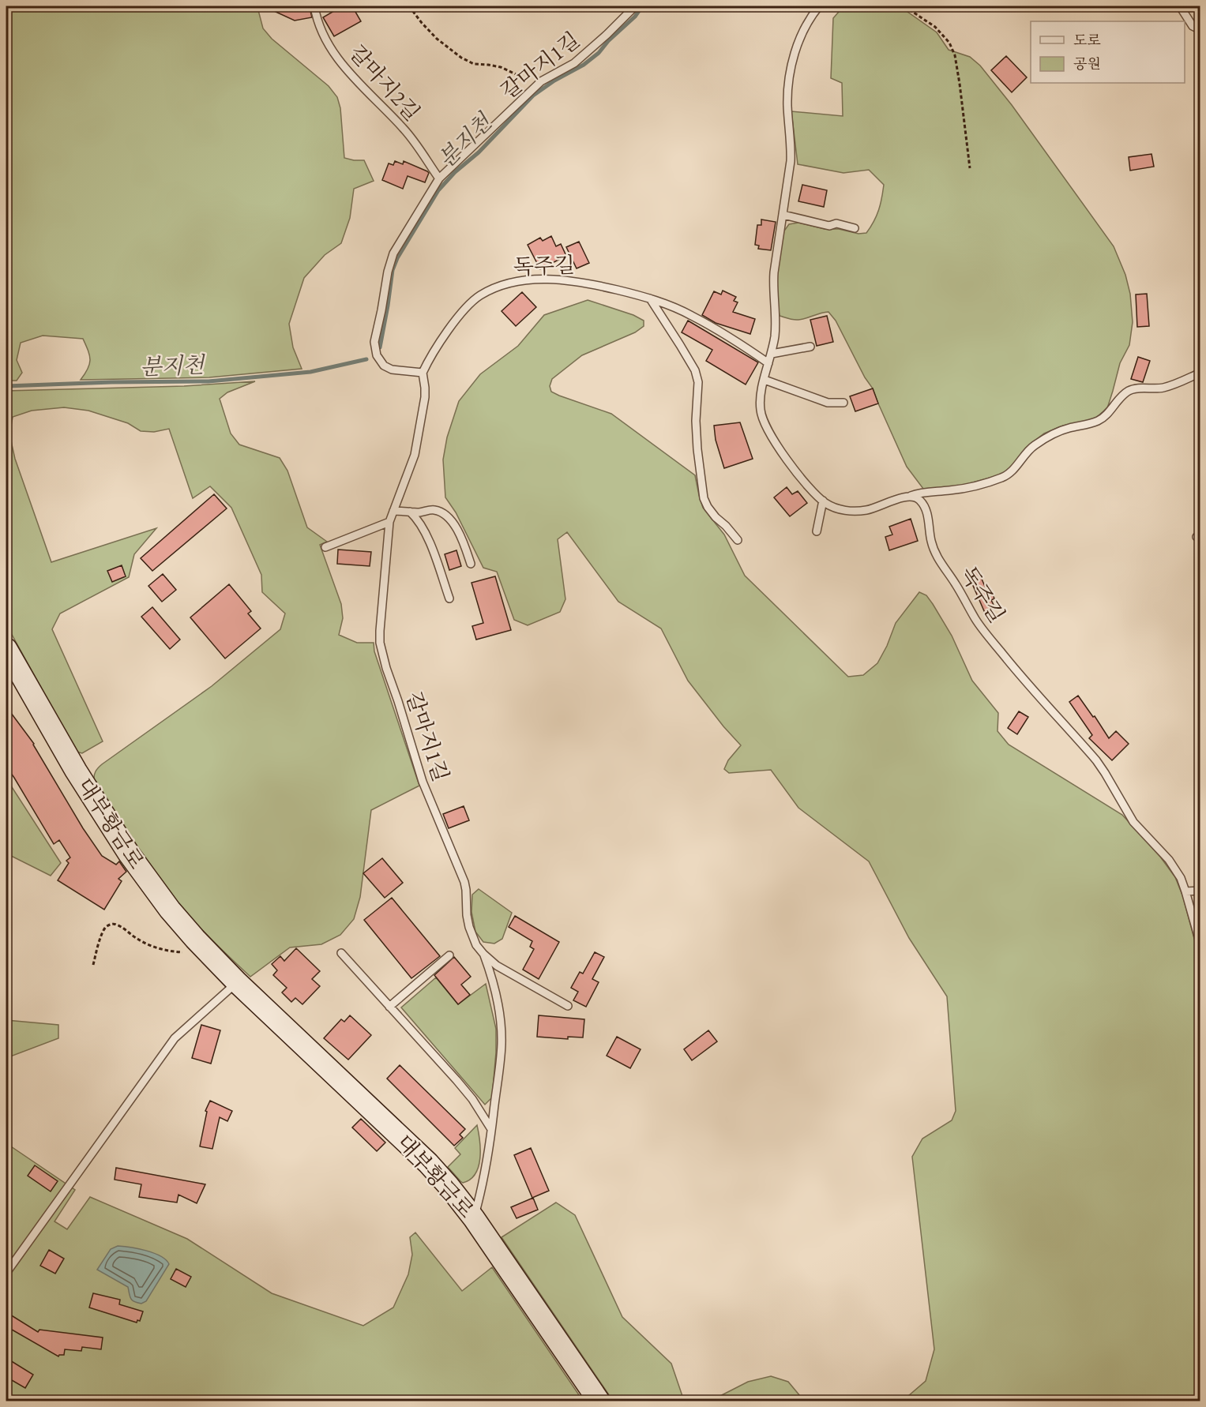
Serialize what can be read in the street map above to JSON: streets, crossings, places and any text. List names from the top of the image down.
{
  "streets": {
    "main road": ["대부황금로"],
    "lane": ["갈마지1길", "갈마지2길", "독주길"]
  },
  "crossings": [
    ["갈마지1길", "갈마지2길"],
    ["갈마지1길", "독주길"],
    ["갈마지1길", "대부황금로"]
  ],
  "water": ["분지천"],
  "legend": ["도로", "공원"]
}
